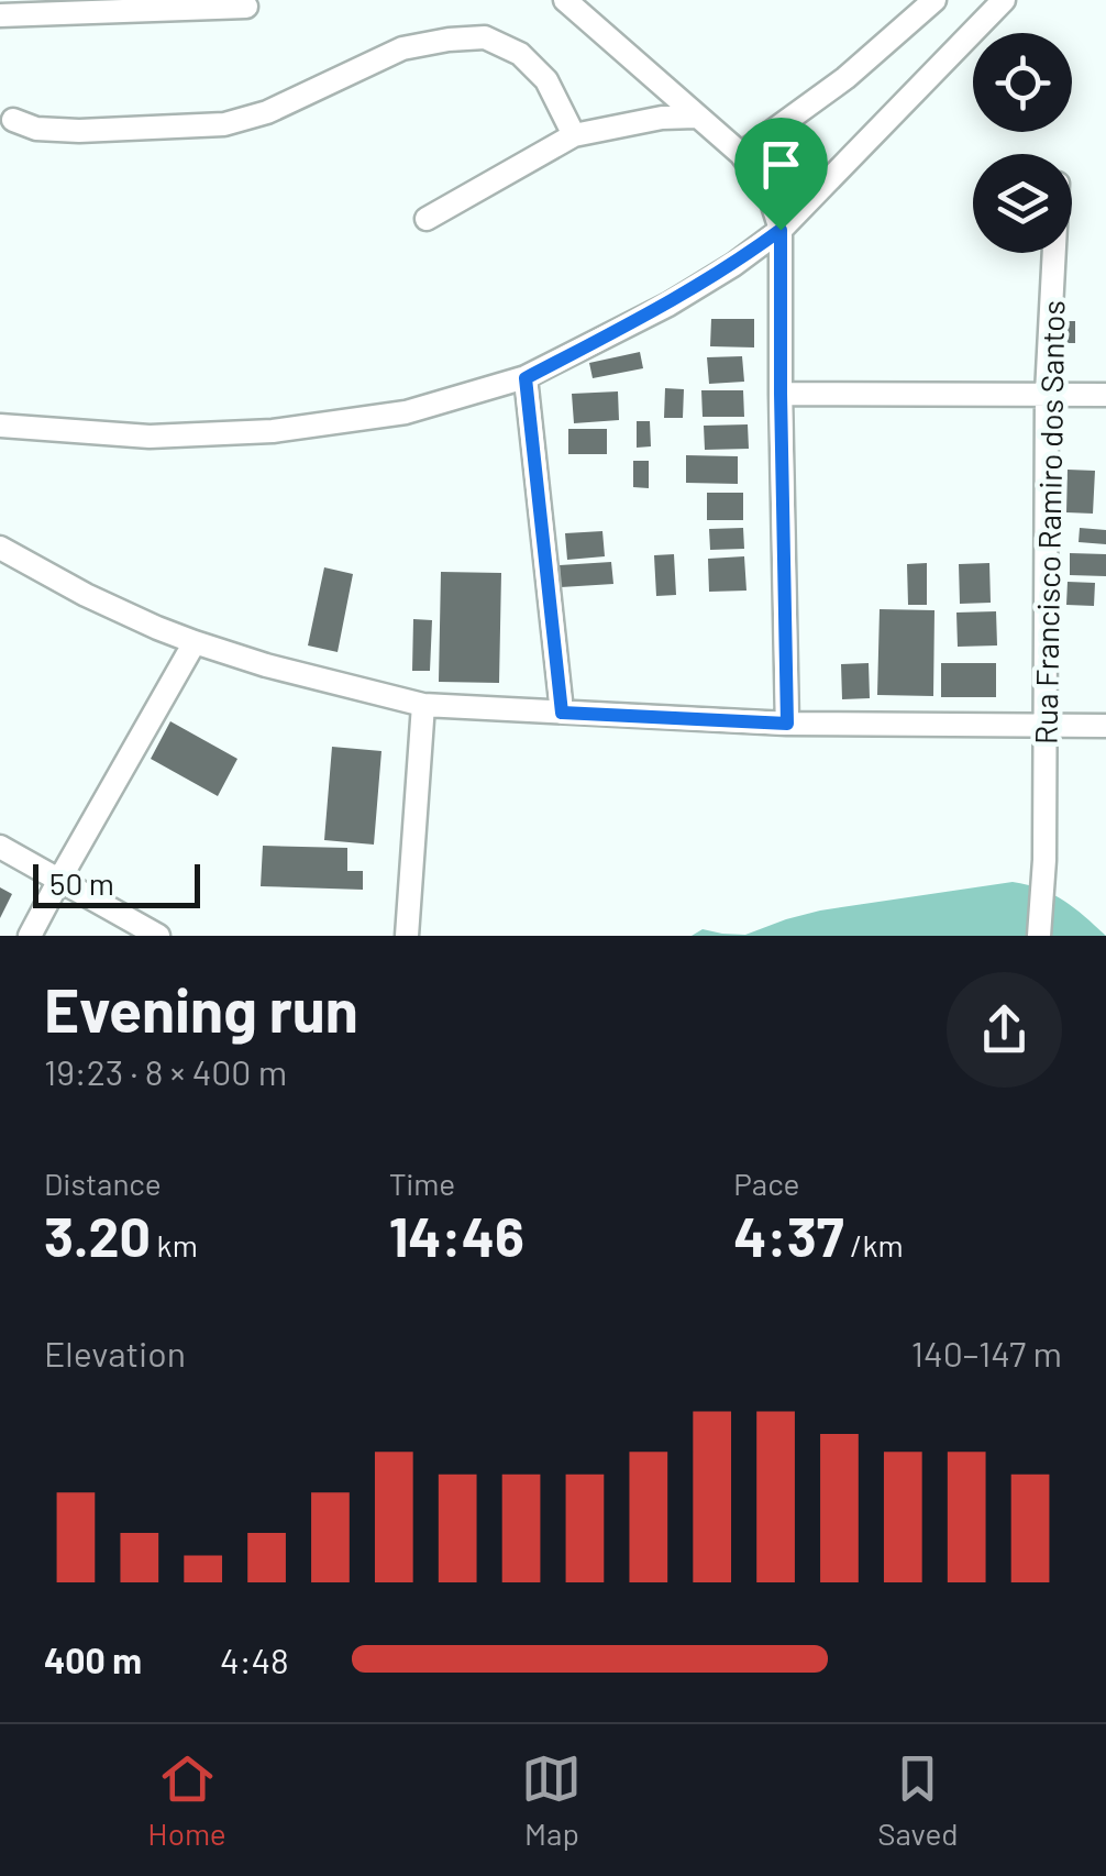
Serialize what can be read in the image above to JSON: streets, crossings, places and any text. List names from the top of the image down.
{
  "streets": {
    "street": ["Rua Francisco Ramiro dos Santos"]
  },
  "scale_bar": "50 m",
  "page": {
    "scale": "50 m",
    "heading": ["Evening run", "19:23 · 8 × 400 m"],
    "stats": [
      ["Distance", "3.20 km"],
      ["Time", "14:46"],
      ["Pace", "4:37 /km"]
    ],
    "chart": ["Elevation", "140–147 m"],
    "list": [
      {
        "name": "400 m",
        "note": "4:48"
      }
    ],
    "tabs": ["Home", "Map", "Saved"]
  }
}
